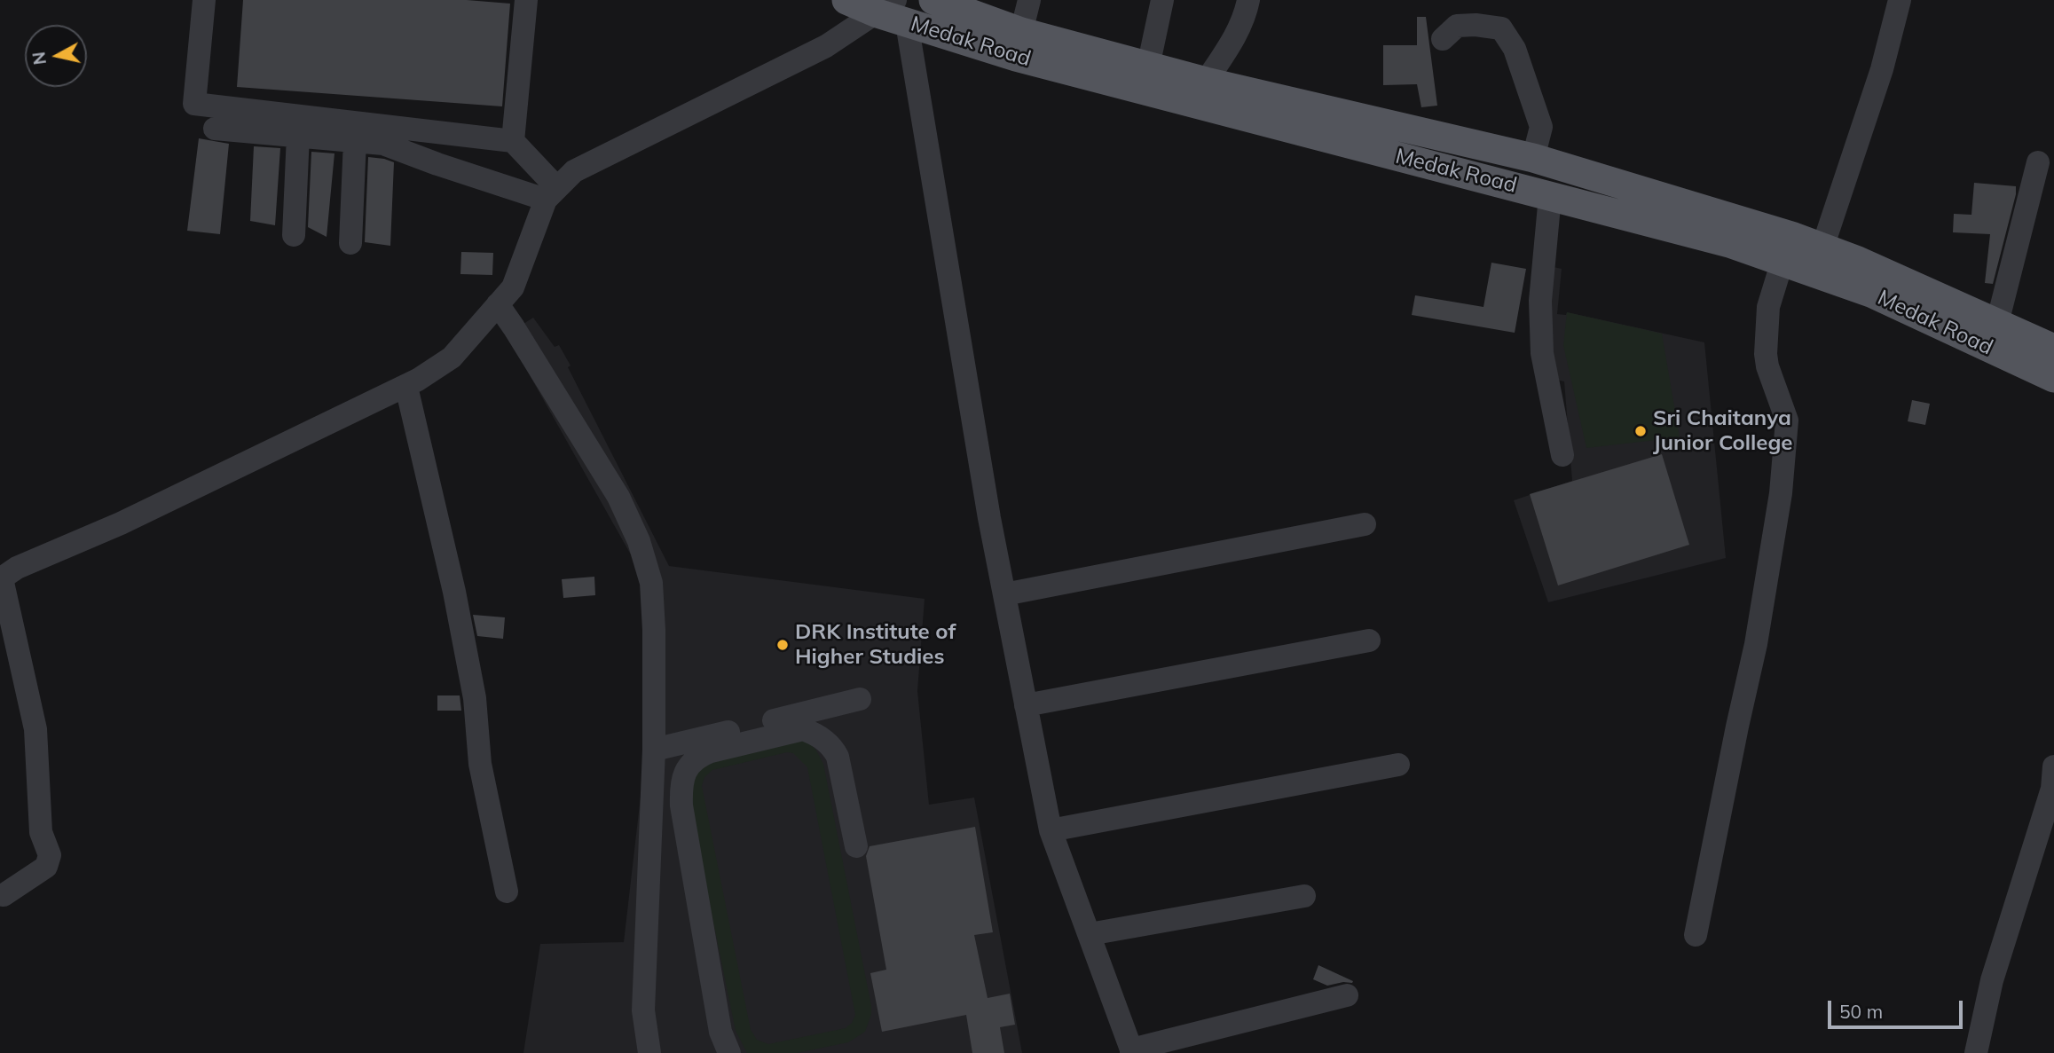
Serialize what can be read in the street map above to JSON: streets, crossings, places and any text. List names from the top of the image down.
{
  "streets": {
    "main road": ["Medak Road"]
  },
  "places": ["Sri Chaitanya Junior College", "DRK Institute of Higher Studies"],
  "scale_bar": "50 m",
  "north": "left"
}
